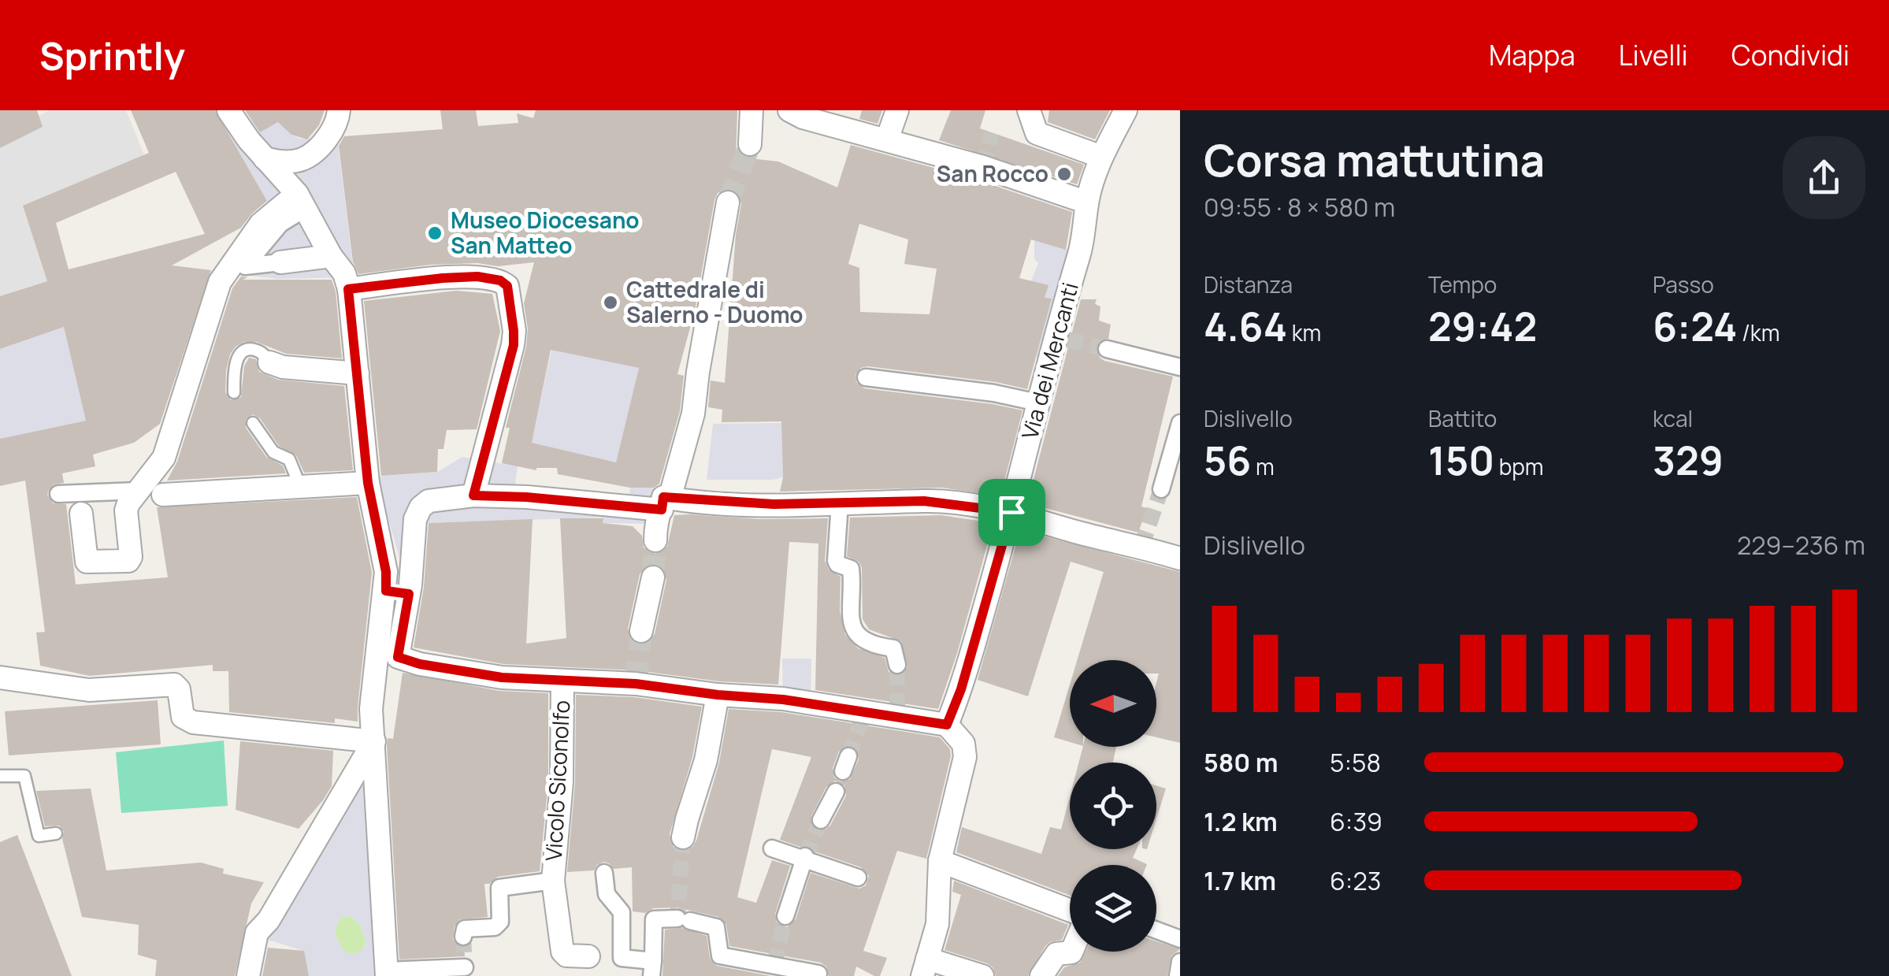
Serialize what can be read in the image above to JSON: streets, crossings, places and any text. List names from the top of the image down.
{
  "streets": {
    "street": ["Via dei Mercanti", "Vicolo Siconolfo"]
  },
  "places": ["San Rocco", "Museo Diocesano San Matteo", "Cattedrale di Salerno - Duomo"],
  "north": "left",
  "page": {
    "header": "Sprintly",
    "nav": ["Mappa", "Livelli", "Condividi"],
    "heading": ["Corsa mattutina", "09:55 · 8 × 580 m"],
    "stats": [
      ["Distanza", "4.64 km"],
      ["Tempo", "29:42"],
      ["Passo", "6:24 /km"],
      ["Dislivello", "56 m"],
      ["Battito", "150 bpm"],
      ["kcal", "329"]
    ],
    "chart": ["Dislivello", "229–236 m"],
    "list": [
      {
        "name": "580 m",
        "note": "5:58"
      },
      {
        "name": "1.2 km",
        "note": "6:39"
      },
      {
        "name": "1.7 km",
        "note": "6:23"
      }
    ]
  }
}
